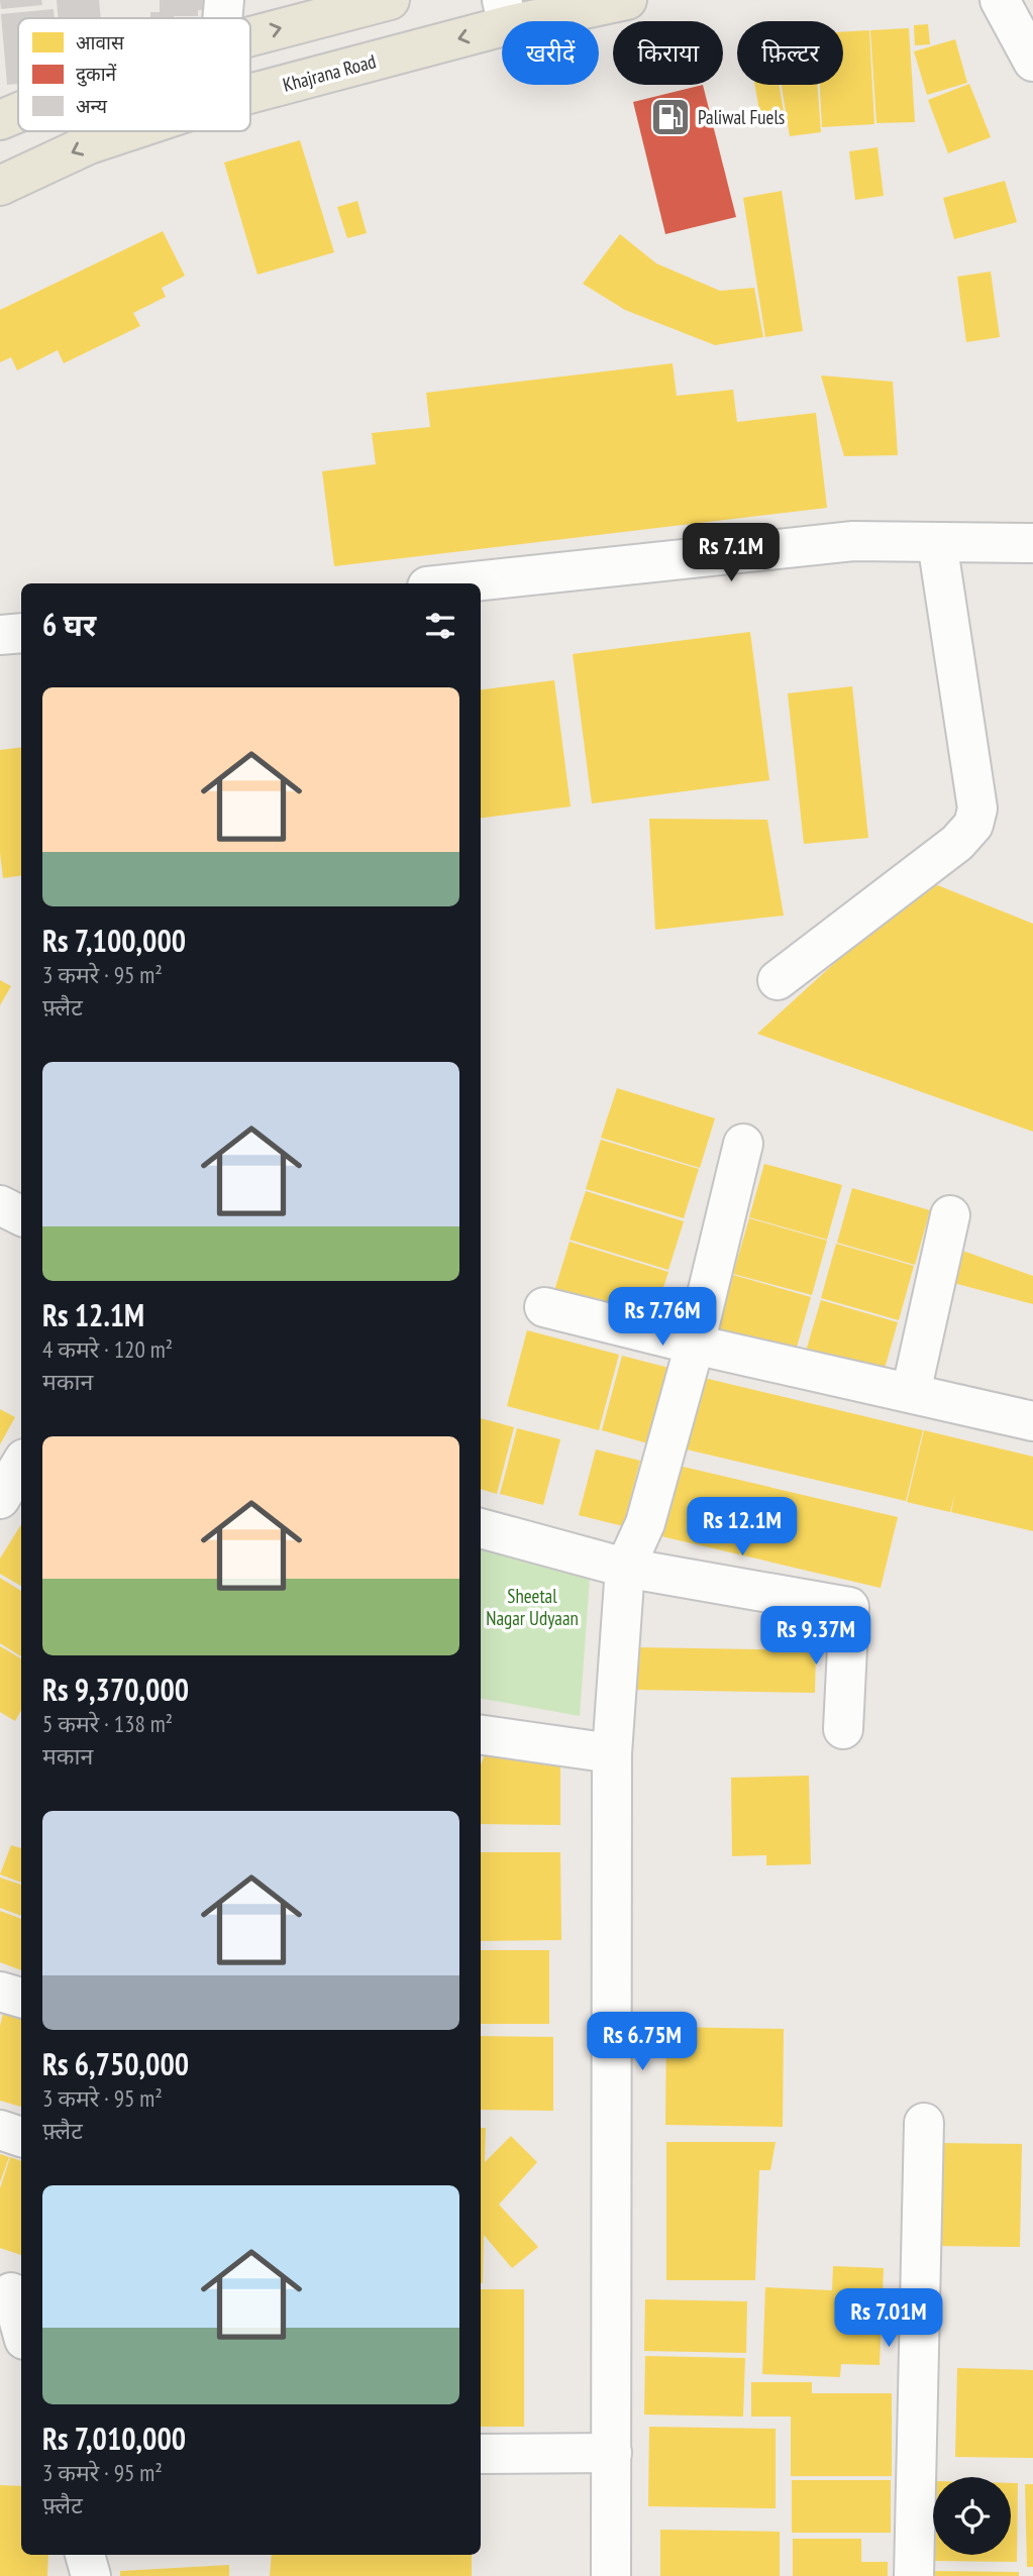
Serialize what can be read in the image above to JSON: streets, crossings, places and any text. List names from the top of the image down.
{
  "streets": {
    "main road": ["Khajrana Road"]
  },
  "parks": ["Sheetal Nagar Udyaan"],
  "places": {
    "fuel station": ["Paliwal Fuels"]
  },
  "legend": ["आवास", "दुकानें", "अन्य"],
  "page": {
    "chip": ["खरीदें", "किराया", "फ़िल्टर"],
    "price": [
      "Rs 7.1M",
      "Rs 7.76M",
      "Rs 12.1M",
      "Rs 9.37M",
      "Rs 6.75M",
      "Rs 7.01M"
    ],
    "heading": "6 घर",
    "list": [
      {
        "name": "Rs 7,100,000",
        "note": "3 कमरे · 95 m² · फ़्लैट"
      },
      {
        "name": "Rs 12.1M",
        "note": "4 कमरे · 120 m² · मकान"
      },
      {
        "name": "Rs 9,370,000",
        "note": "5 कमरे · 138 m² · मकान"
      },
      {
        "name": "Rs 6,750,000",
        "note": "3 कमरे · 95 m² · फ़्लैट"
      },
      {
        "name": "Rs 7,010,000",
        "note": "3 कमरे · 95 m² · फ़्लैट"
      }
    ]
  }
}
